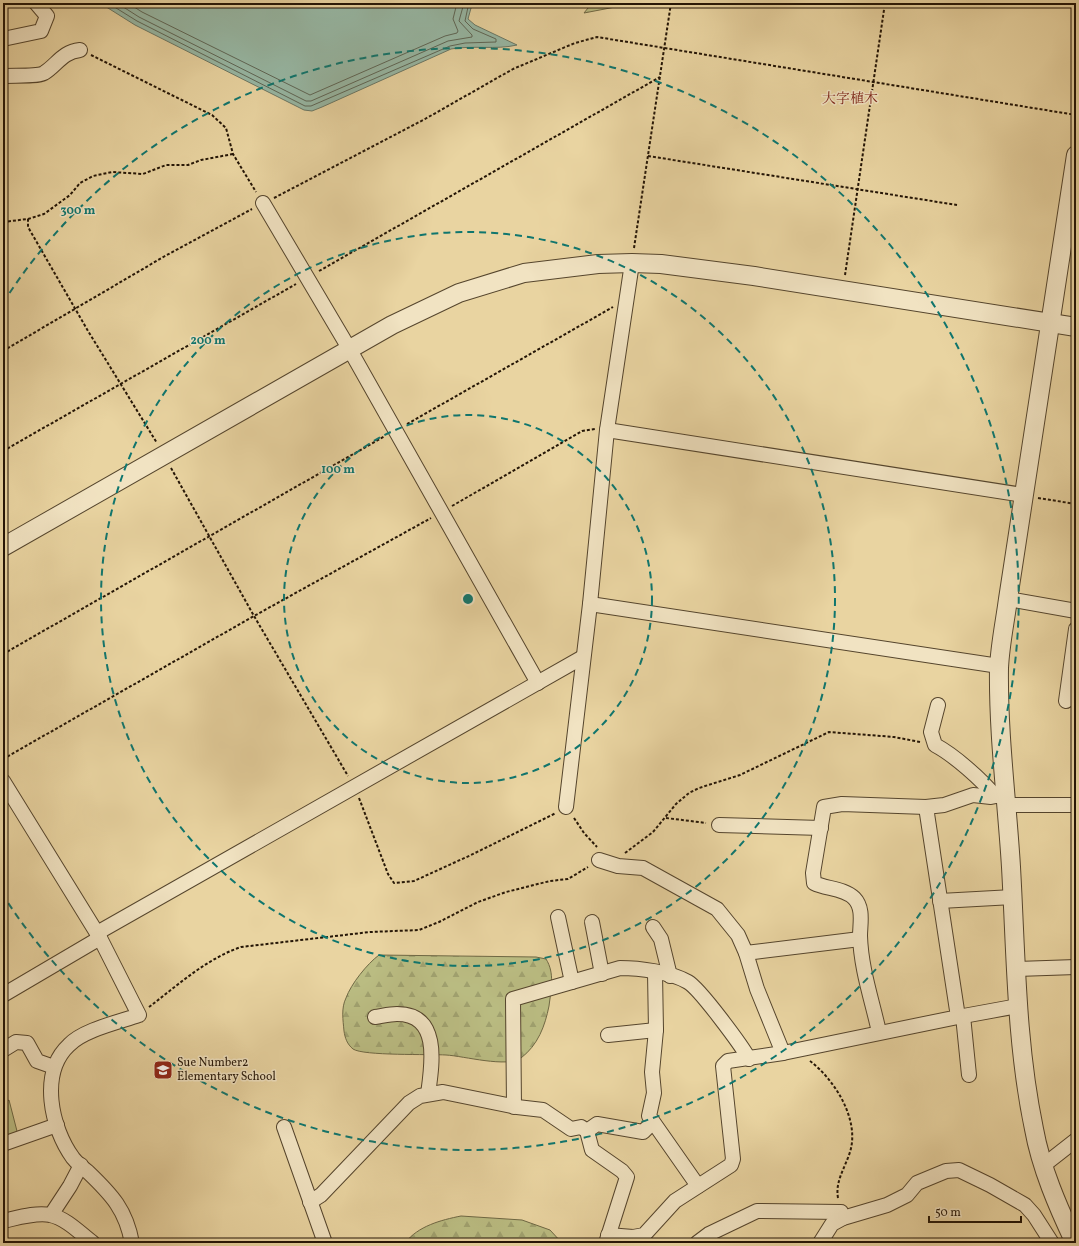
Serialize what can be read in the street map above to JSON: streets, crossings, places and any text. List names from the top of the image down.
{
  "districts": ["大字植木"],
  "places": {
    "school or university": ["Sue Number2 Elementary School"]
  },
  "scale_bar": "50 m",
  "rings": ["300 m", "200 m", "100 m"]
}
